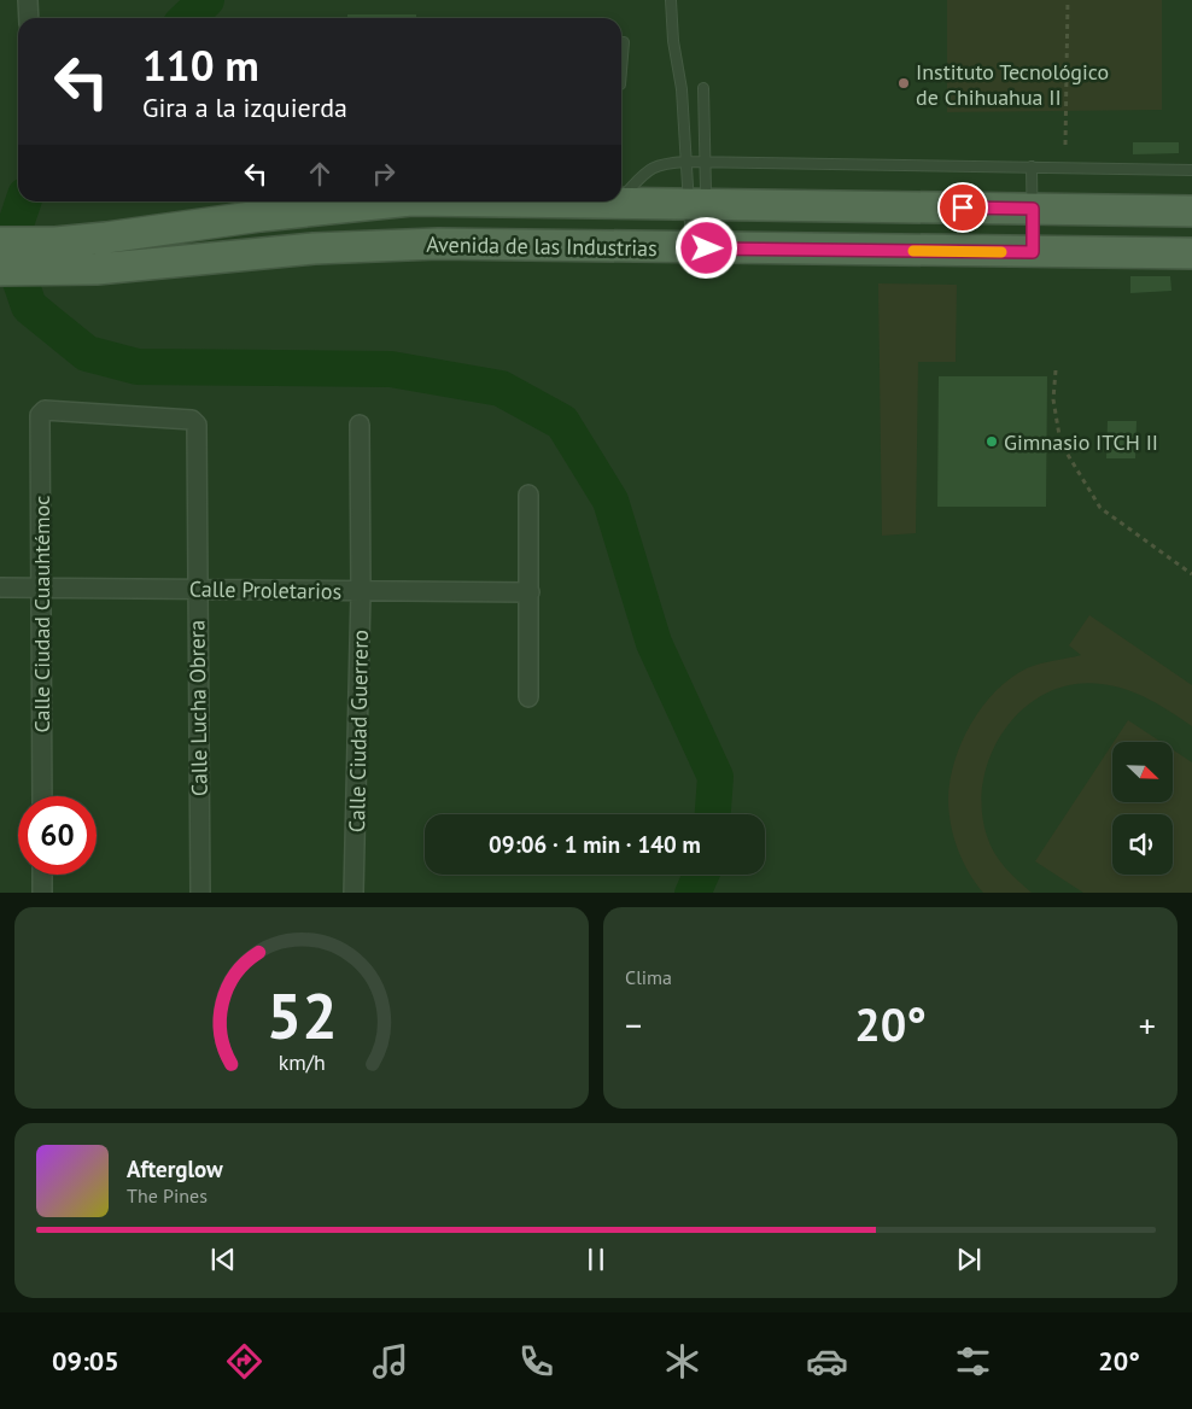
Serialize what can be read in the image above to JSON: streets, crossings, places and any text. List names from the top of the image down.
{
  "streets": {
    "main road": ["Avenida de las Industrias"],
    "street": [
      "Calle Proletarios",
      "Calle Ciudad Cuauhtémoc",
      "Calle Lucha Obrera",
      "Calle Ciudad Guerrero"
    ]
  },
  "crossings": [
    ["Calle Proletarios", "Calle Ciudad Cuauhtémoc"],
    ["Calle Proletarios", "Calle Lucha Obrera"],
    ["Calle Proletarios", "Calle Ciudad Guerrero"],
    ["Calle Ciudad Cuauhtémoc", "Calle Lucha Obrera"]
  ],
  "places": ["Instituto Tecnológico de Chihuahua II", "Gimnasio ITCH II"],
  "north": "bottom right",
  "page": {
    "turn": ["110 m", "Gira a la izquierda"],
    "limit": "60",
    "trip": "09:06 · 1 min · 140 m",
    "tile": "Clima",
    "heat": ["−", "20°", "+"],
    "song": ["Afterglow", "The Pines"],
    "tabs": ["09:05", "20°"],
    "gauge": ["52", "km/h"]
  }
}
